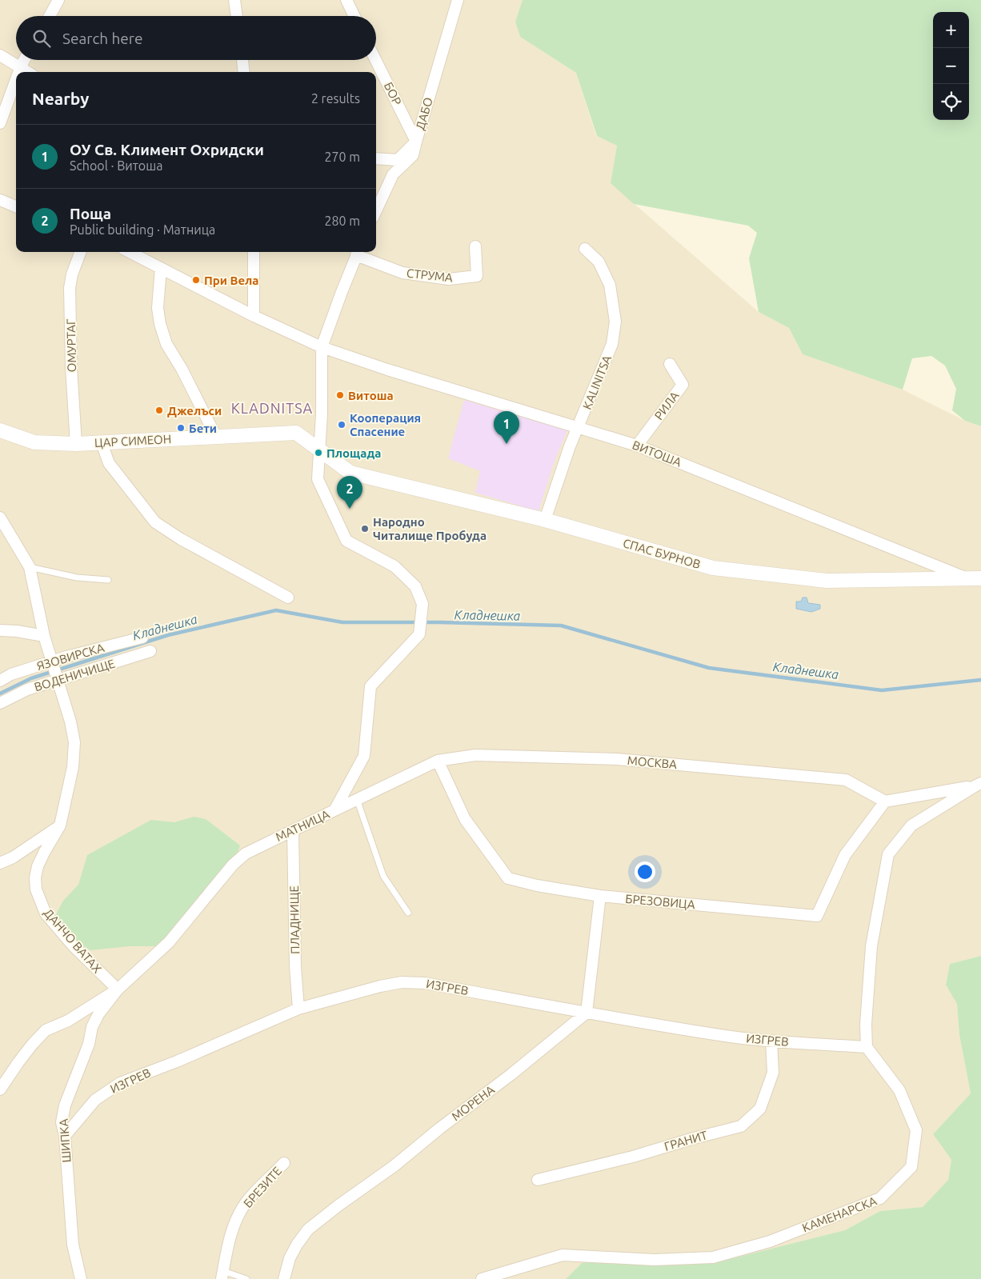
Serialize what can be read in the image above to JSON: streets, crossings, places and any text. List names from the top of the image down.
{
  "streets": {
    "street": [
      "БОР",
      "ДАБО",
      "СТРУМА",
      "ОМУРТАГ",
      "KALINITSA",
      "РИЛА",
      "ЦАР СИМЕОН",
      "ВИТОША",
      "СПАС БУРНОВ",
      "ЯЗОВИРСКА",
      "ВОДЕНИЧИЩЕ",
      "МОСКВА",
      "МАТНИЦА",
      "БРЕЗОВИЦА",
      "ПЛАДНИЩЕ",
      "ДАНЧО ВАТАХ",
      "ИЗГРЕВ",
      "МОРЕНА",
      "ШИПКА",
      "ГРАНИТ",
      "БРЕЗИТЕ",
      "КАМЕНАРСКА"
    ]
  },
  "crossings": [
    ["БОР", "ДАБО"],
    ["ОМУРТАГ", "ЦАР СИМЕОН"],
    ["KALINITSA", "ВИТОША"],
    ["KALINITSA", "СПАС БУРНОВ"],
    ["РИЛА", "ВИТОША"],
    ["ЦАР СИМЕОН", "СПАС БУРНОВ"],
    ["ЦАР СИМЕОН", "МАТНИЦА"],
    ["ВИТОША", "СПАС БУРНОВ"],
    ["ВИТОША", "МАТНИЦА"],
    ["ЯЗОВИРСКА", "ДАНЧО ВАТАХ"],
    ["ВОДЕНИЧИЩЕ", "ДАНЧО ВАТАХ"],
    ["МОСКВА", "МАТНИЦА"],
    ["МОСКВА", "БРЕЗОВИЦА"],
    ["МАТНИЦА", "ПЛАДНИЩЕ"],
    ["МАТНИЦА", "ДАНЧО ВАТАХ"],
    ["МАТНИЦА", "ШИПКА"],
    ["ПЛАДНИЩЕ", "ИЗГРЕВ"],
    ["ДАНЧО ВАТАХ", "ШИПКА"],
    ["ИЗГРЕВ", "МОРЕНА"],
    ["ИЗГРЕВ", "ШИПКА"],
    ["ИЗГРЕВ", "ГРАНИТ"],
    ["ИЗГРЕВ", "КАМЕНАРСКА"]
  ],
  "districts": ["KLADNITSA"],
  "water": ["Кладнешка"],
  "places": [
    "При Вела",
    "Витоша",
    "Джелъси",
    "Кооперация Спасение",
    "Бети",
    "Площада",
    "Народно Читалище Пробуда"
  ],
  "page": {
    "map_buttons": ["+", "−"],
    "search": "Search here",
    "heading": ["Nearby", "2 results"],
    "list": [
      {
        "mark": "1",
        "name": "ОУ Св. Климент Охридски",
        "note": "School · Витоша",
        "value": "270 m"
      },
      {
        "mark": "2",
        "name": "Поща",
        "note": "Public building · Матница",
        "value": "280 m"
      }
    ],
    "pins": ["1", "2"]
  }
}
